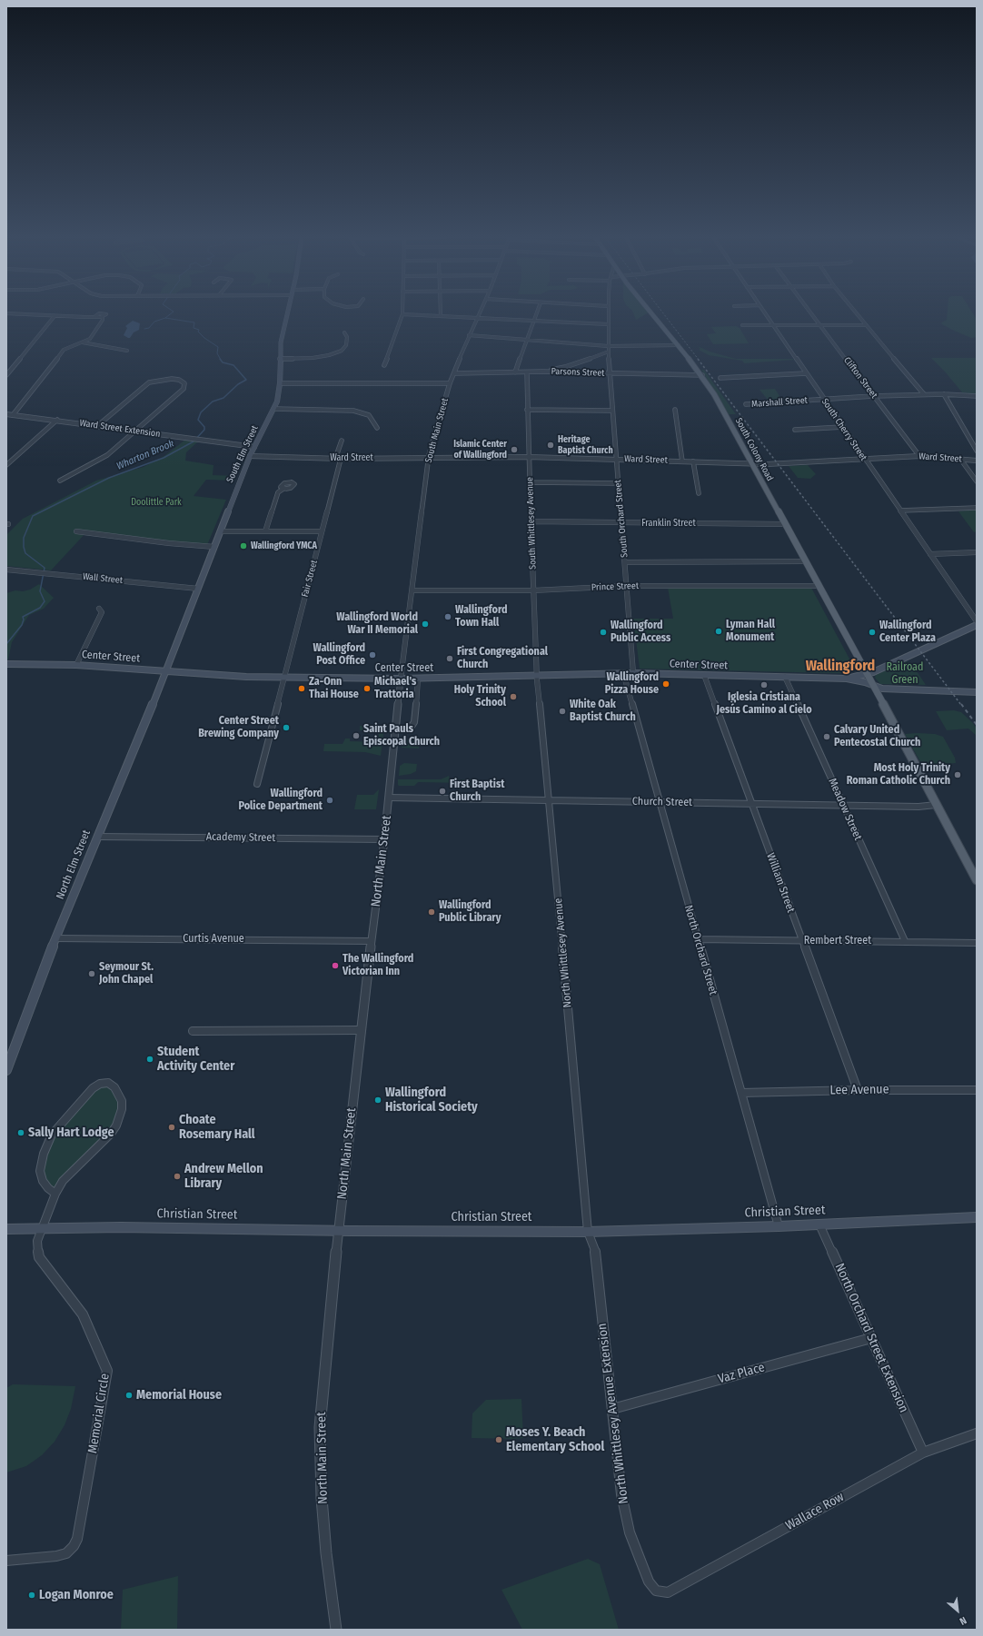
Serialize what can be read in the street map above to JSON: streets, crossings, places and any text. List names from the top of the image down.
{
  "streets": {
    "main road": [
      "South Colony Road",
      "South Elm Street",
      "Center Street",
      "North Elm Street",
      "Christian Street"
    ],
    "street": [
      "Parsons Street",
      "Clifton Street",
      "Marshall Street",
      "Ward Street Extension",
      "South Cherry Street",
      "South Main Street",
      "Ward Street",
      "South Orchard Street",
      "South Whittlesey Avenue",
      "Franklin Street",
      "Wall Street",
      "Fair Street",
      "Prince Street",
      "Church Street",
      "Meadow Street",
      "Academy Street",
      "North Main Street",
      "William Street",
      "Curtis Avenue",
      "Rembert Street",
      "North Orchard Street",
      "North Whittlesey Avenue",
      "Lee Avenue",
      "North Orchard Street Extension",
      "Vaz Place",
      "Memorial Circle",
      "North Whittlesey Avenue Extension",
      "Wallace Row"
    ]
  },
  "crossings": [
    ["Parsons Street", "South Main Street"],
    ["Parsons Street", "South Colony Road"],
    ["Parsons Street", "South Orchard Street"],
    ["Parsons Street", "South Whittlesey Avenue"],
    ["Clifton Street", "Marshall Street"],
    ["Clifton Street", "Ward Street"],
    ["Marshall Street", "South Cherry Street"],
    ["Ward Street Extension", "South Elm Street"],
    ["South Cherry Street", "Ward Street"],
    ["South Main Street", "Ward Street"],
    ["South Main Street", "Prince Street"],
    ["South Main Street", "Center Street"],
    ["South Main Street", "North Main Street"],
    ["South Colony Road", "Ward Street"],
    ["South Colony Road", "Franklin Street"],
    ["South Colony Road", "Prince Street"],
    ["South Colony Road", "Center Street"],
    ["South Colony Road", "Church Street"],
    ["South Elm Street", "Ward Street"],
    ["South Elm Street", "Wall Street"],
    ["South Elm Street", "Center Street"],
    ["South Elm Street", "North Elm Street"],
    ["Ward Street", "South Orchard Street"],
    ["Ward Street", "South Whittlesey Avenue"],
    ["Ward Street", "Fair Street"],
    ["South Orchard Street", "Franklin Street"],
    ["South Orchard Street", "Prince Street"],
    ["South Orchard Street", "Center Street"],
    ["South Whittlesey Avenue", "Franklin Street"],
    ["South Whittlesey Avenue", "Prince Street"],
    ["South Whittlesey Avenue", "Center Street"],
    ["South Whittlesey Avenue", "North Whittlesey Avenue"],
    ["Fair Street", "Center Street"],
    ["Center Street", "Meadow Street"],
    ["Center Street", "North Main Street"],
    ["Center Street", "North Elm Street"],
    ["Center Street", "William Street"],
    ["Center Street", "North Orchard Street"],
    ["Center Street", "North Whittlesey Avenue"],
    ["Church Street", "Meadow Street"],
    ["Church Street", "North Main Street"],
    ["Church Street", "William Street"],
    ["Church Street", "North Orchard Street"],
    ["Church Street", "North Whittlesey Avenue"],
    ["Meadow Street", "Rembert Street"],
    ["Academy Street", "North Main Street"],
    ["Academy Street", "North Elm Street"],
    ["North Main Street", "Curtis Avenue"],
    ["North Main Street", "Christian Street"],
    ["North Elm Street", "Curtis Avenue"],
    ["William Street", "Rembert Street"],
    ["William Street", "Lee Avenue"],
    ["Rembert Street", "North Orchard Street"],
    ["North Orchard Street", "Lee Avenue"],
    ["North Orchard Street", "Christian Street"],
    ["North Whittlesey Avenue", "Christian Street"],
    ["North Whittlesey Avenue", "North Whittlesey Avenue Extension"],
    ["Christian Street", "North Orchard Street Extension"],
    ["Christian Street", "Memorial Circle"],
    ["Christian Street", "North Whittlesey Avenue Extension"],
    ["North Orchard Street Extension", "Vaz Place"],
    ["North Orchard Street Extension", "Wallace Row"],
    ["Vaz Place", "North Whittlesey Avenue Extension"],
    ["North Whittlesey Avenue Extension", "Wallace Row"]
  ],
  "districts": ["Wallingford"],
  "water": ["Wharton Brook"],
  "parks": ["Doolittle Park", "Railroad Green"],
  "places": [
    "Heritage Baptist Church",
    "Islamic Center of Wallingford",
    "Wallingford YMCA",
    "Wallingford Town Hall",
    "Wallingford World War II Memorial",
    "Lyman Hall Monument",
    "Wallingford Public Access",
    "Wallingford Center Plaza",
    "Wallingford Post Office",
    "First Congregational Church",
    "Wallingford Pizza House",
    "Iglesia Cristiana Jesús Camino al Cielo",
    "Za-Onn Thai House",
    "Michael's Trattoria",
    "Holy Trinity School",
    "White Oak Baptist Church",
    "Center Street Brewing Company",
    "Saint Pauls Episcopal Church",
    "Calvary United Pentecostal Church",
    "Most Holy Trinity Roman Catholic Church",
    "First Baptist Church",
    "Wallingford Police Department",
    "Wallingford Public Library",
    "The Wallingford Victorian Inn",
    "Seymour St. John Chapel",
    "Student Activity Center",
    "Wallingford Historical Society",
    "Choate Rosemary Hall",
    "Sally Hart Lodge",
    "Andrew Mellon Library",
    "Memorial House",
    "Moses Y. Beach Elementary School",
    "Logan Monroe"
  ],
  "north": "bottom right"
}
